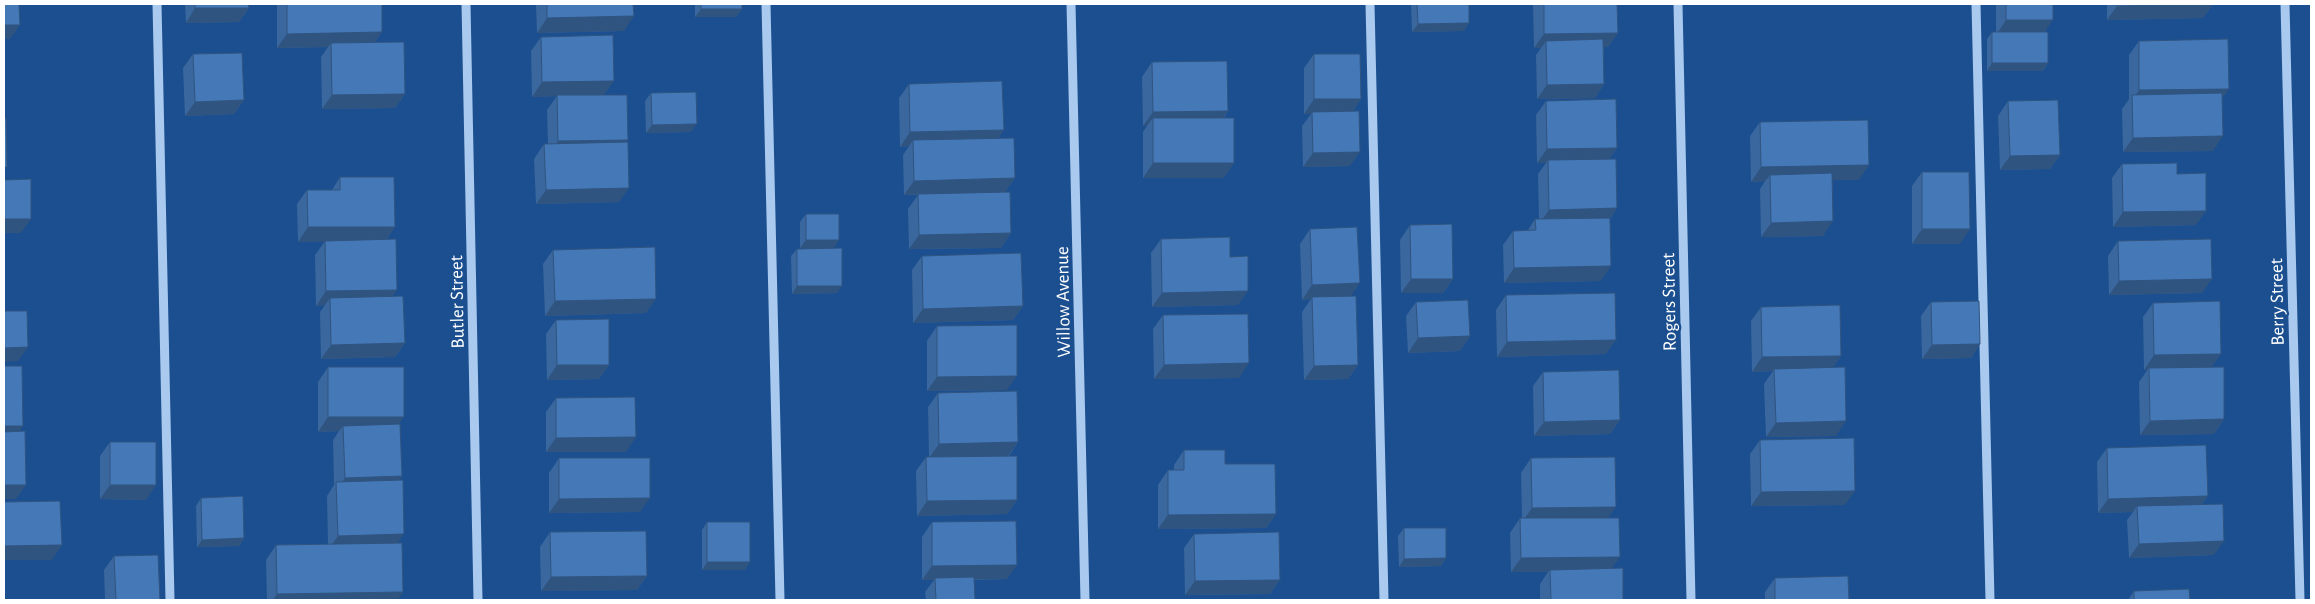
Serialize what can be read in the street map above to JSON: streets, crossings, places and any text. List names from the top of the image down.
{
  "streets": {
    "street": [
      "Butler Street",
      "Willow Avenue",
      "Rogers Street",
      "Berry Street"
    ]
  }
}
